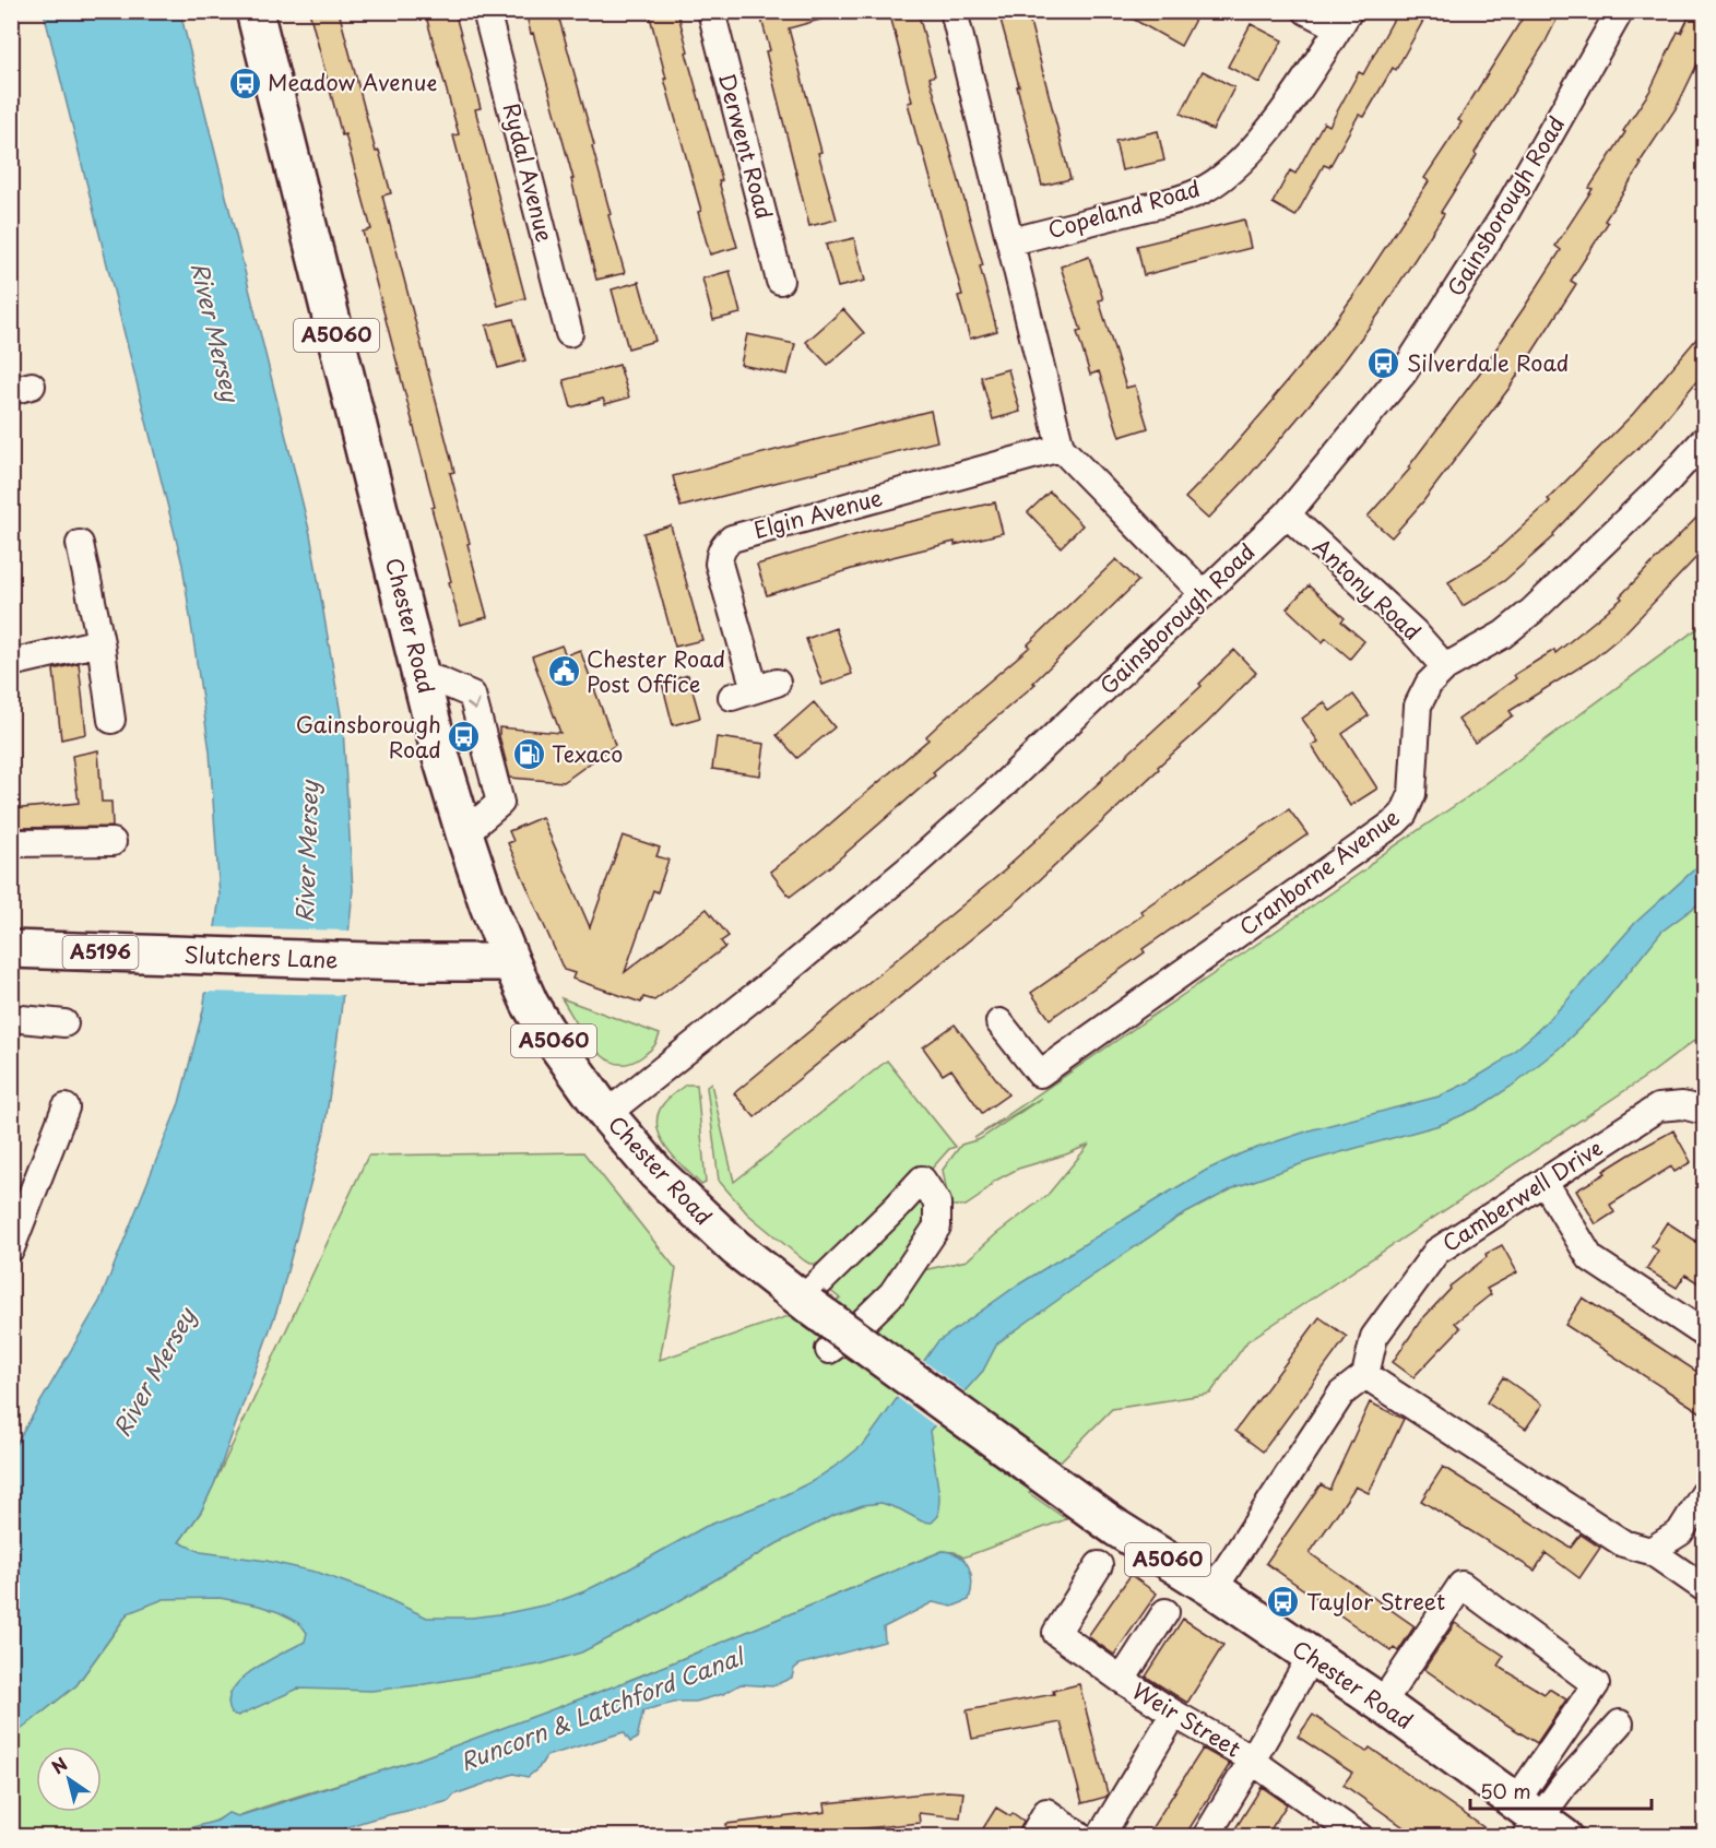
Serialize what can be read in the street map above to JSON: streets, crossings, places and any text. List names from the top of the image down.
{
  "streets": {
    "highway": [
      "A5060",
      "Chester Road",
      "A5196",
      "Slutchers Lane"
    ],
    "street": [
      "Derwent Road",
      "Rydal Avenue",
      "Gainsborough Road",
      "Copeland Road",
      "Elgin Avenue",
      "Antony Road",
      "Cranborne Avenue",
      "Camberwell Drive",
      "Weir Street"
    ]
  },
  "crossings": [
    ["Gainsborough Road", "Antony Road"],
    ["Gainsborough Road", "Chester Road"],
    ["Antony Road", "Cranborne Avenue"],
    ["Chester Road", "Slutchers Lane"]
  ],
  "water": ["River Mersey", "Runcorn & Latchford Canal"],
  "places": {
    "bus stop": [
      "Meadow Avenue",
      "Silverdale Road",
      "Gainsborough Road",
      "Taylor Street"
    ],
    "public building": ["Chester Road Post Office"],
    "fuel station": ["Texaco"]
  },
  "scale_bar": "50 m",
  "north": "top left"
}
